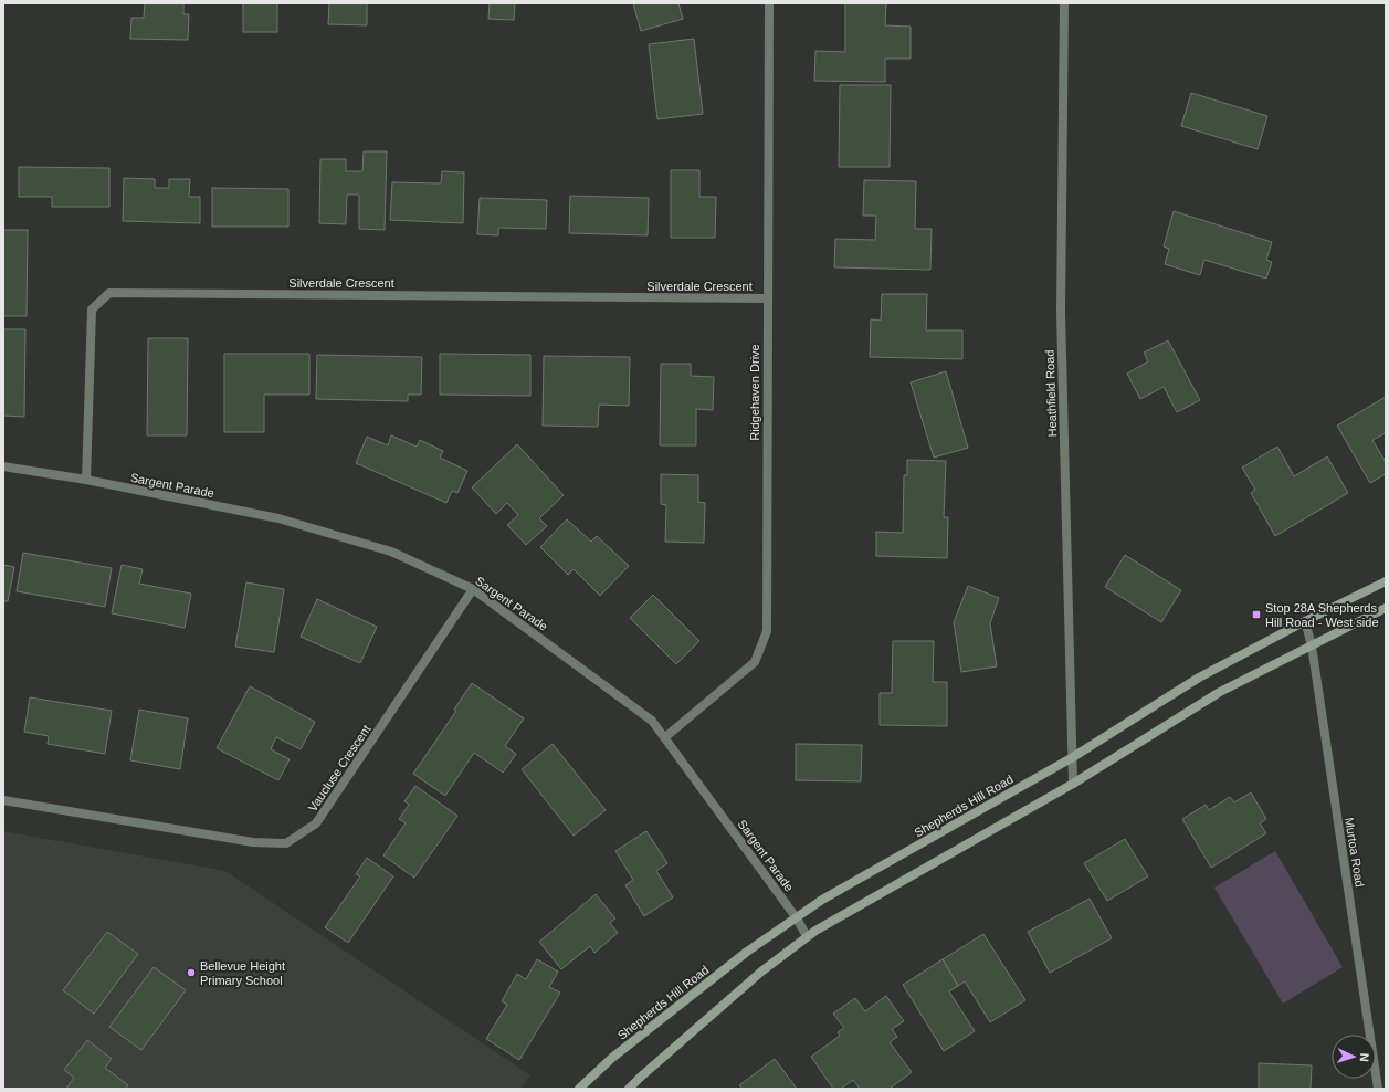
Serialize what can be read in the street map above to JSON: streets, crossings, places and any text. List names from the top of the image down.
{
  "streets": {
    "main road": ["Shepherds Hill Road"],
    "street": [
      "Silverdale Crescent",
      "Ridgehaven Drive",
      "Heathfield Road",
      "Sargent Parade",
      "Vaucluse Crescent",
      "Murtoa Road"
    ]
  },
  "crossings": [
    ["Silverdale Crescent", "Ridgehaven Drive"],
    ["Silverdale Crescent", "Sargent Parade"],
    ["Ridgehaven Drive", "Sargent Parade"],
    ["Heathfield Road", "Shepherds Hill Road"],
    ["Sargent Parade", "Vaucluse Crescent"],
    ["Sargent Parade", "Shepherds Hill Road"],
    ["Shepherds Hill Road", "Murtoa Road"]
  ],
  "places": {
    "transit": ["Stop 28A Shepherds Hill Road - West side"],
    "other": ["Bellevue Height Primary School"]
  },
  "north": "right"
}
